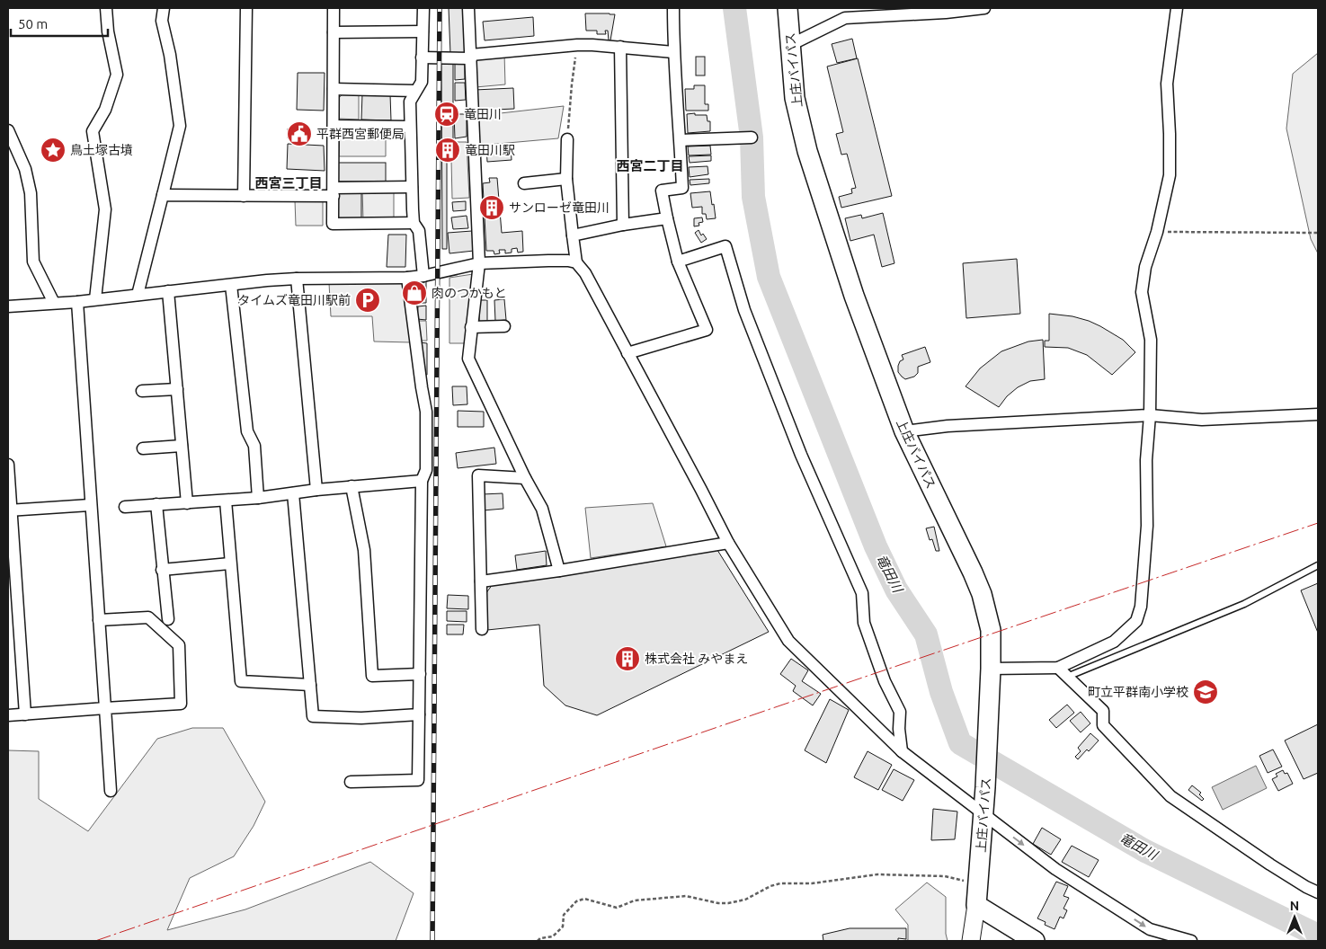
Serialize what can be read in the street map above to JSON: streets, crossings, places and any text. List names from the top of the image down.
{
  "streets": {
    "highway": ["上庄バイパス"]
  },
  "districts": ["西宮二丁目", "西宮三丁目"],
  "water": ["竜田川"],
  "places": {
    "station": ["竜田川"],
    "public building": ["平群西宮郵便局"],
    "place": ["鳥土塚古墳"],
    "building": ["竜田川駅", "サンローゼ竜田川", "株式会社 みやまえ"],
    "shop": ["肉のつかもと"],
    "parking": ["タイムズ竜田川駅前"],
    "school or university": ["町立平群南小学校"]
  },
  "scale_bar": "50 m",
  "north": "top"
}
